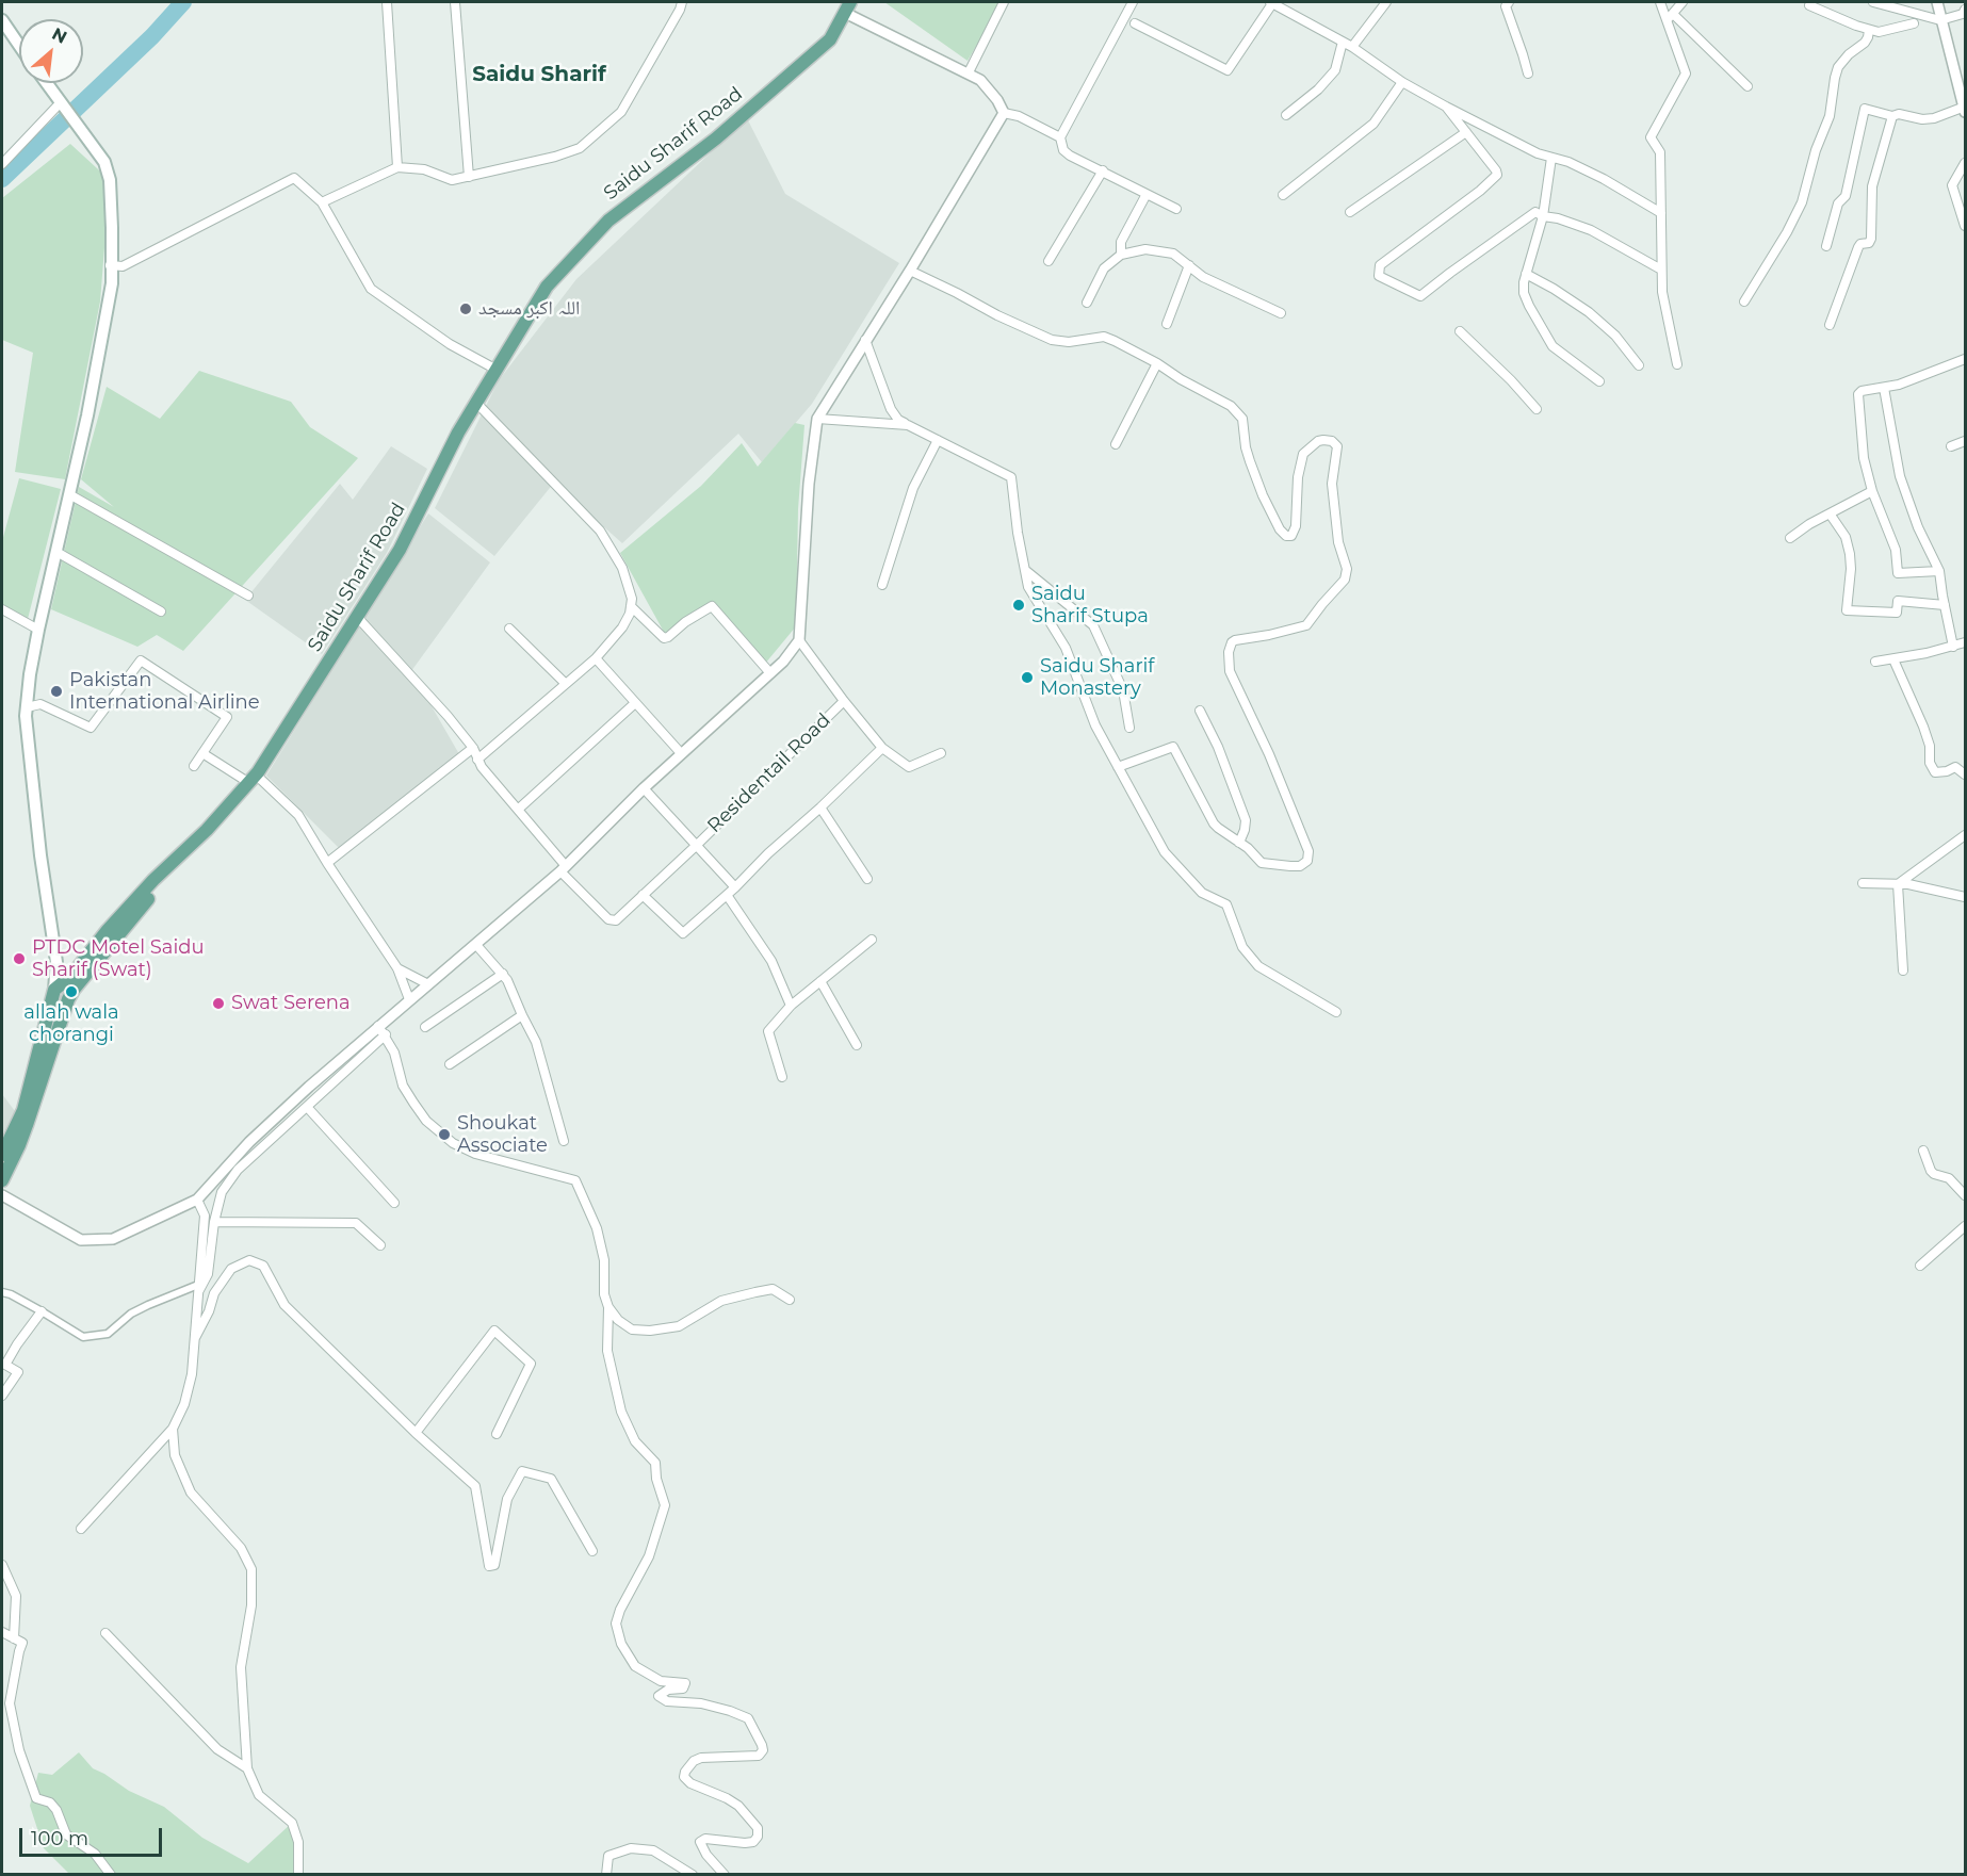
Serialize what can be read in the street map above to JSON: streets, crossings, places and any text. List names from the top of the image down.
{
  "streets": {
    "main road": ["Saidu Sharif Road"],
    "street": ["Residentail Road"]
  },
  "districts": ["Saidu Sharif"],
  "places": [
    "اللہ اکبر مسجد",
    "Saidu Sharif Stupa",
    "Saidu Sharif Monastery",
    "Pakistan International Airline",
    "PTDC Motel Saidu Sharif (Swat)",
    "allah wala chorangi",
    "Swat Serena",
    "Shoukat Associate"
  ],
  "scale_bar": "100 m",
  "north": "top right"
}
